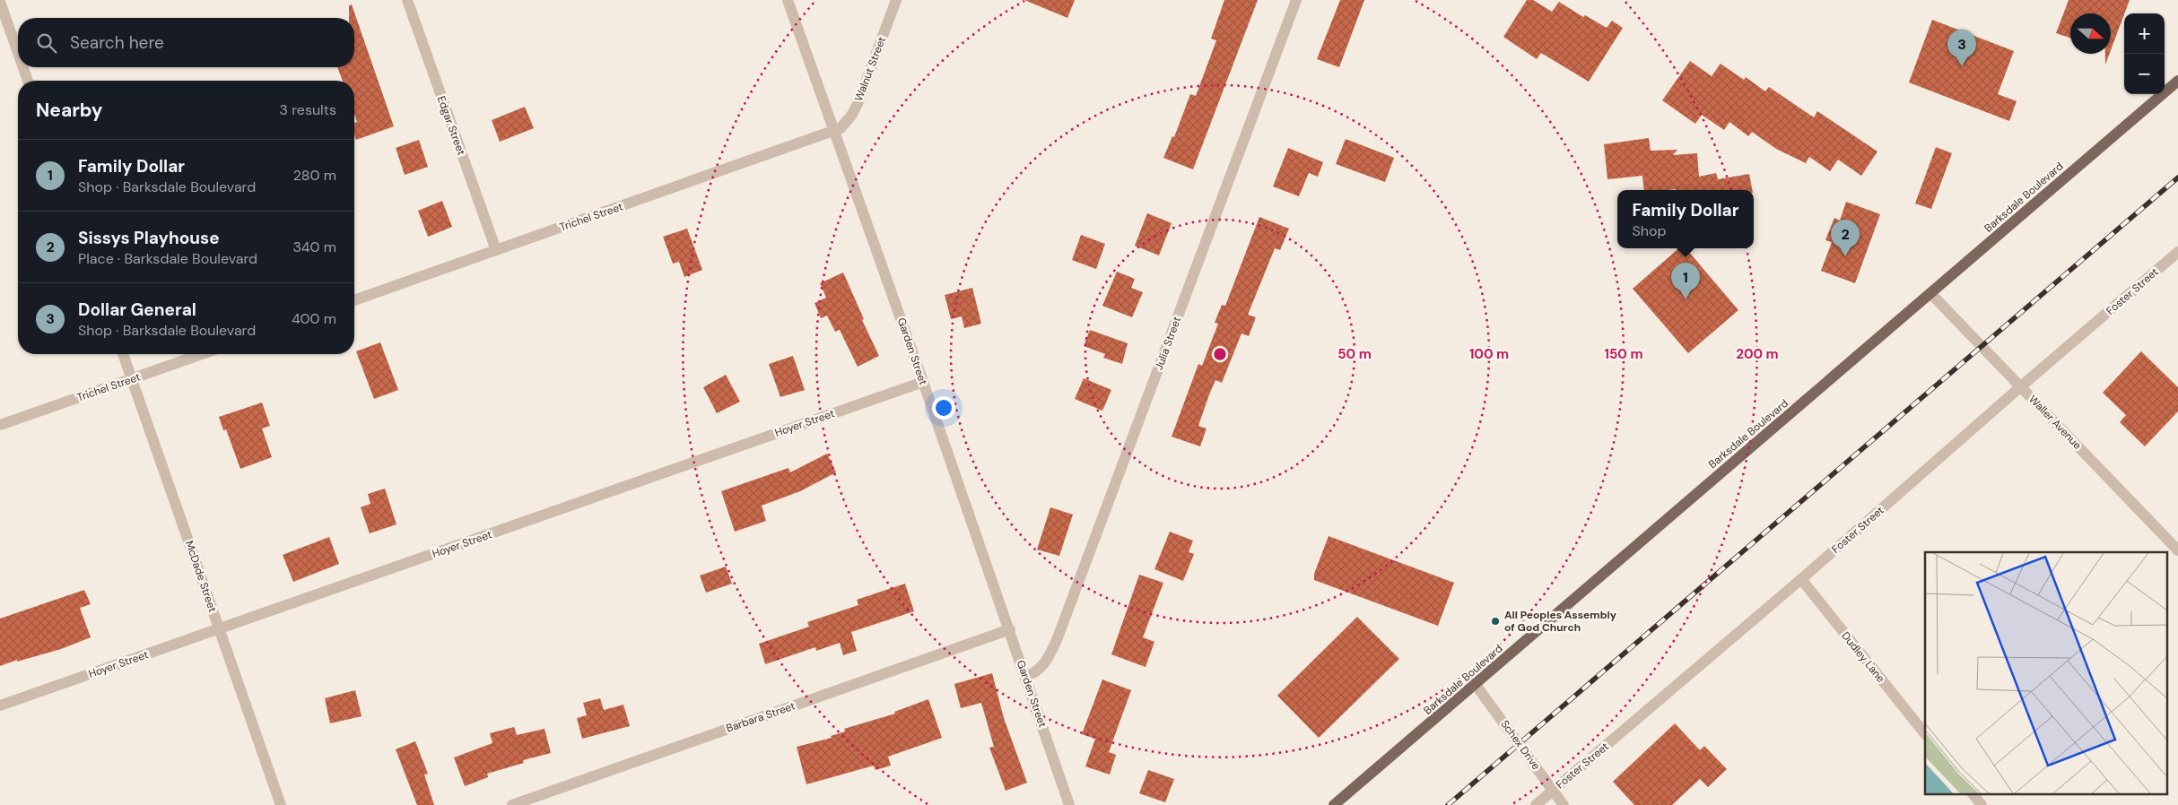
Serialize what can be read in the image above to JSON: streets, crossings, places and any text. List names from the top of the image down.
{
  "streets": {
    "main road": ["Barksdale Boulevard"],
    "street": [
      "Walnut Street",
      "Edgar Street",
      "Trichel Street",
      "Foster Street",
      "Julia Street",
      "Garden Street",
      "Waller Avenue",
      "Hoyer Street",
      "McDade Street",
      "Dudley Lane",
      "Barbara Street",
      "Schex Drive"
    ]
  },
  "crossings": [
    ["Walnut Street", "Trichel Street"],
    ["Walnut Street", "Garden Street"],
    ["Edgar Street", "Trichel Street"],
    ["Barksdale Boulevard", "Waller Avenue"],
    ["Barksdale Boulevard", "Schex Drive"],
    ["Trichel Street", "Garden Street"],
    ["Trichel Street", "McDade Street"],
    ["Foster Street", "Waller Avenue"],
    ["Foster Street", "Dudley Lane"],
    ["Foster Street", "Schex Drive"],
    ["Julia Street", "Garden Street"],
    ["Garden Street", "Hoyer Street"],
    ["Garden Street", "Barbara Street"],
    ["Hoyer Street", "McDade Street"]
  ],
  "places": ["All Peoples Assembly of God Church"],
  "north": "right",
  "page": {
    "map_buttons": ["+", "−"],
    "search": "Search here",
    "pins": ["3", "2", "1"],
    "heading": ["Nearby", "3 results"],
    "list": [
      {
        "mark": "1",
        "name": "Family Dollar",
        "note": "Shop · Barksdale Boulevard",
        "value": "280 m"
      },
      {
        "mark": "2",
        "name": "Sissys Playhouse",
        "note": "Place · Barksdale Boulevard",
        "value": "340 m"
      },
      {
        "mark": "3",
        "name": "Dollar General",
        "note": "Shop · Barksdale Boulevard",
        "value": "400 m"
      }
    ],
    "popup": ["Family Dollar", "Shop"]
  },
  "rings": [
    "50 m",
    "100 m",
    "150 m",
    "200 m"
  ]
}
